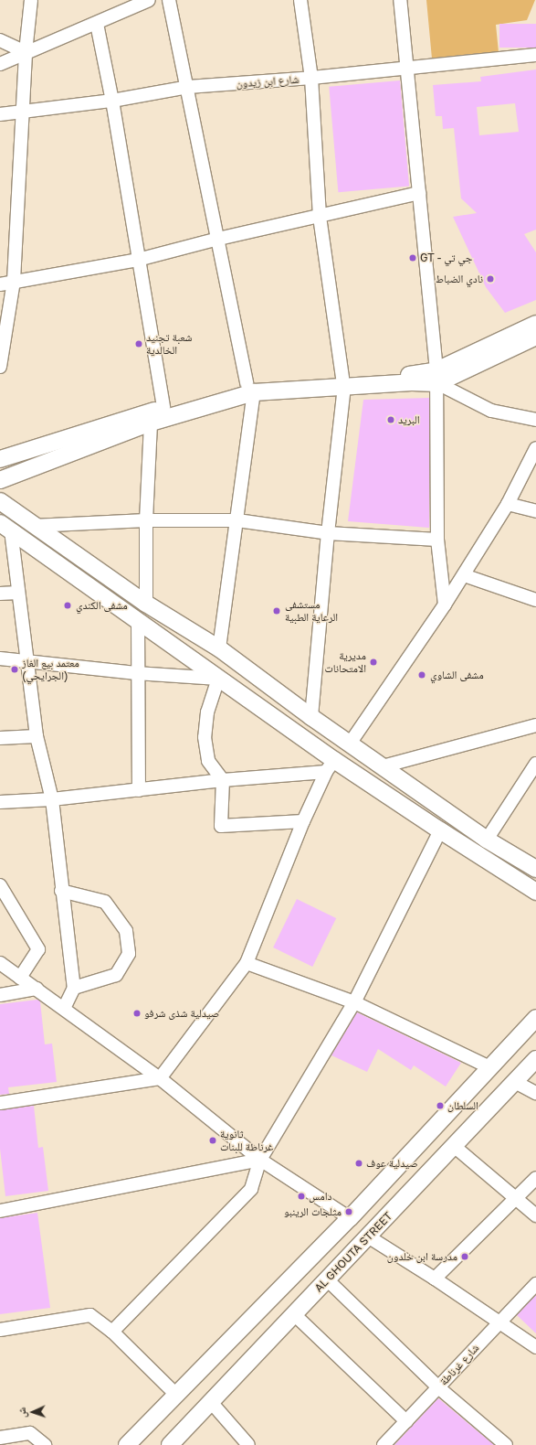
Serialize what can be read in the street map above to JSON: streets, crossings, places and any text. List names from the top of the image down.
{
  "streets": {
    "main road": ["AL GHOUTA STREET"],
    "street": ["شارع ابن زيدون", "شارع غرناطة"]
  },
  "places": [
    "GT - جي تي",
    "نادي الضباط",
    "شعبة تجنيد الخالدية",
    "البريد",
    "مشفى الكندي",
    "مستشفى الرعاية الطبية",
    "مديرية الامتحانات",
    "معتمد بيع الغاز (الجرايحي)",
    "مشفى الشاوي",
    "صيدلية شذى شرفو",
    "السلطان",
    "ثانوية غرناطة للبنات",
    "صيدلية عوف",
    "دامس",
    "مثلجات الرينبو",
    "مدرسة ابن خلدون"
  ],
  "north": "left"
}
